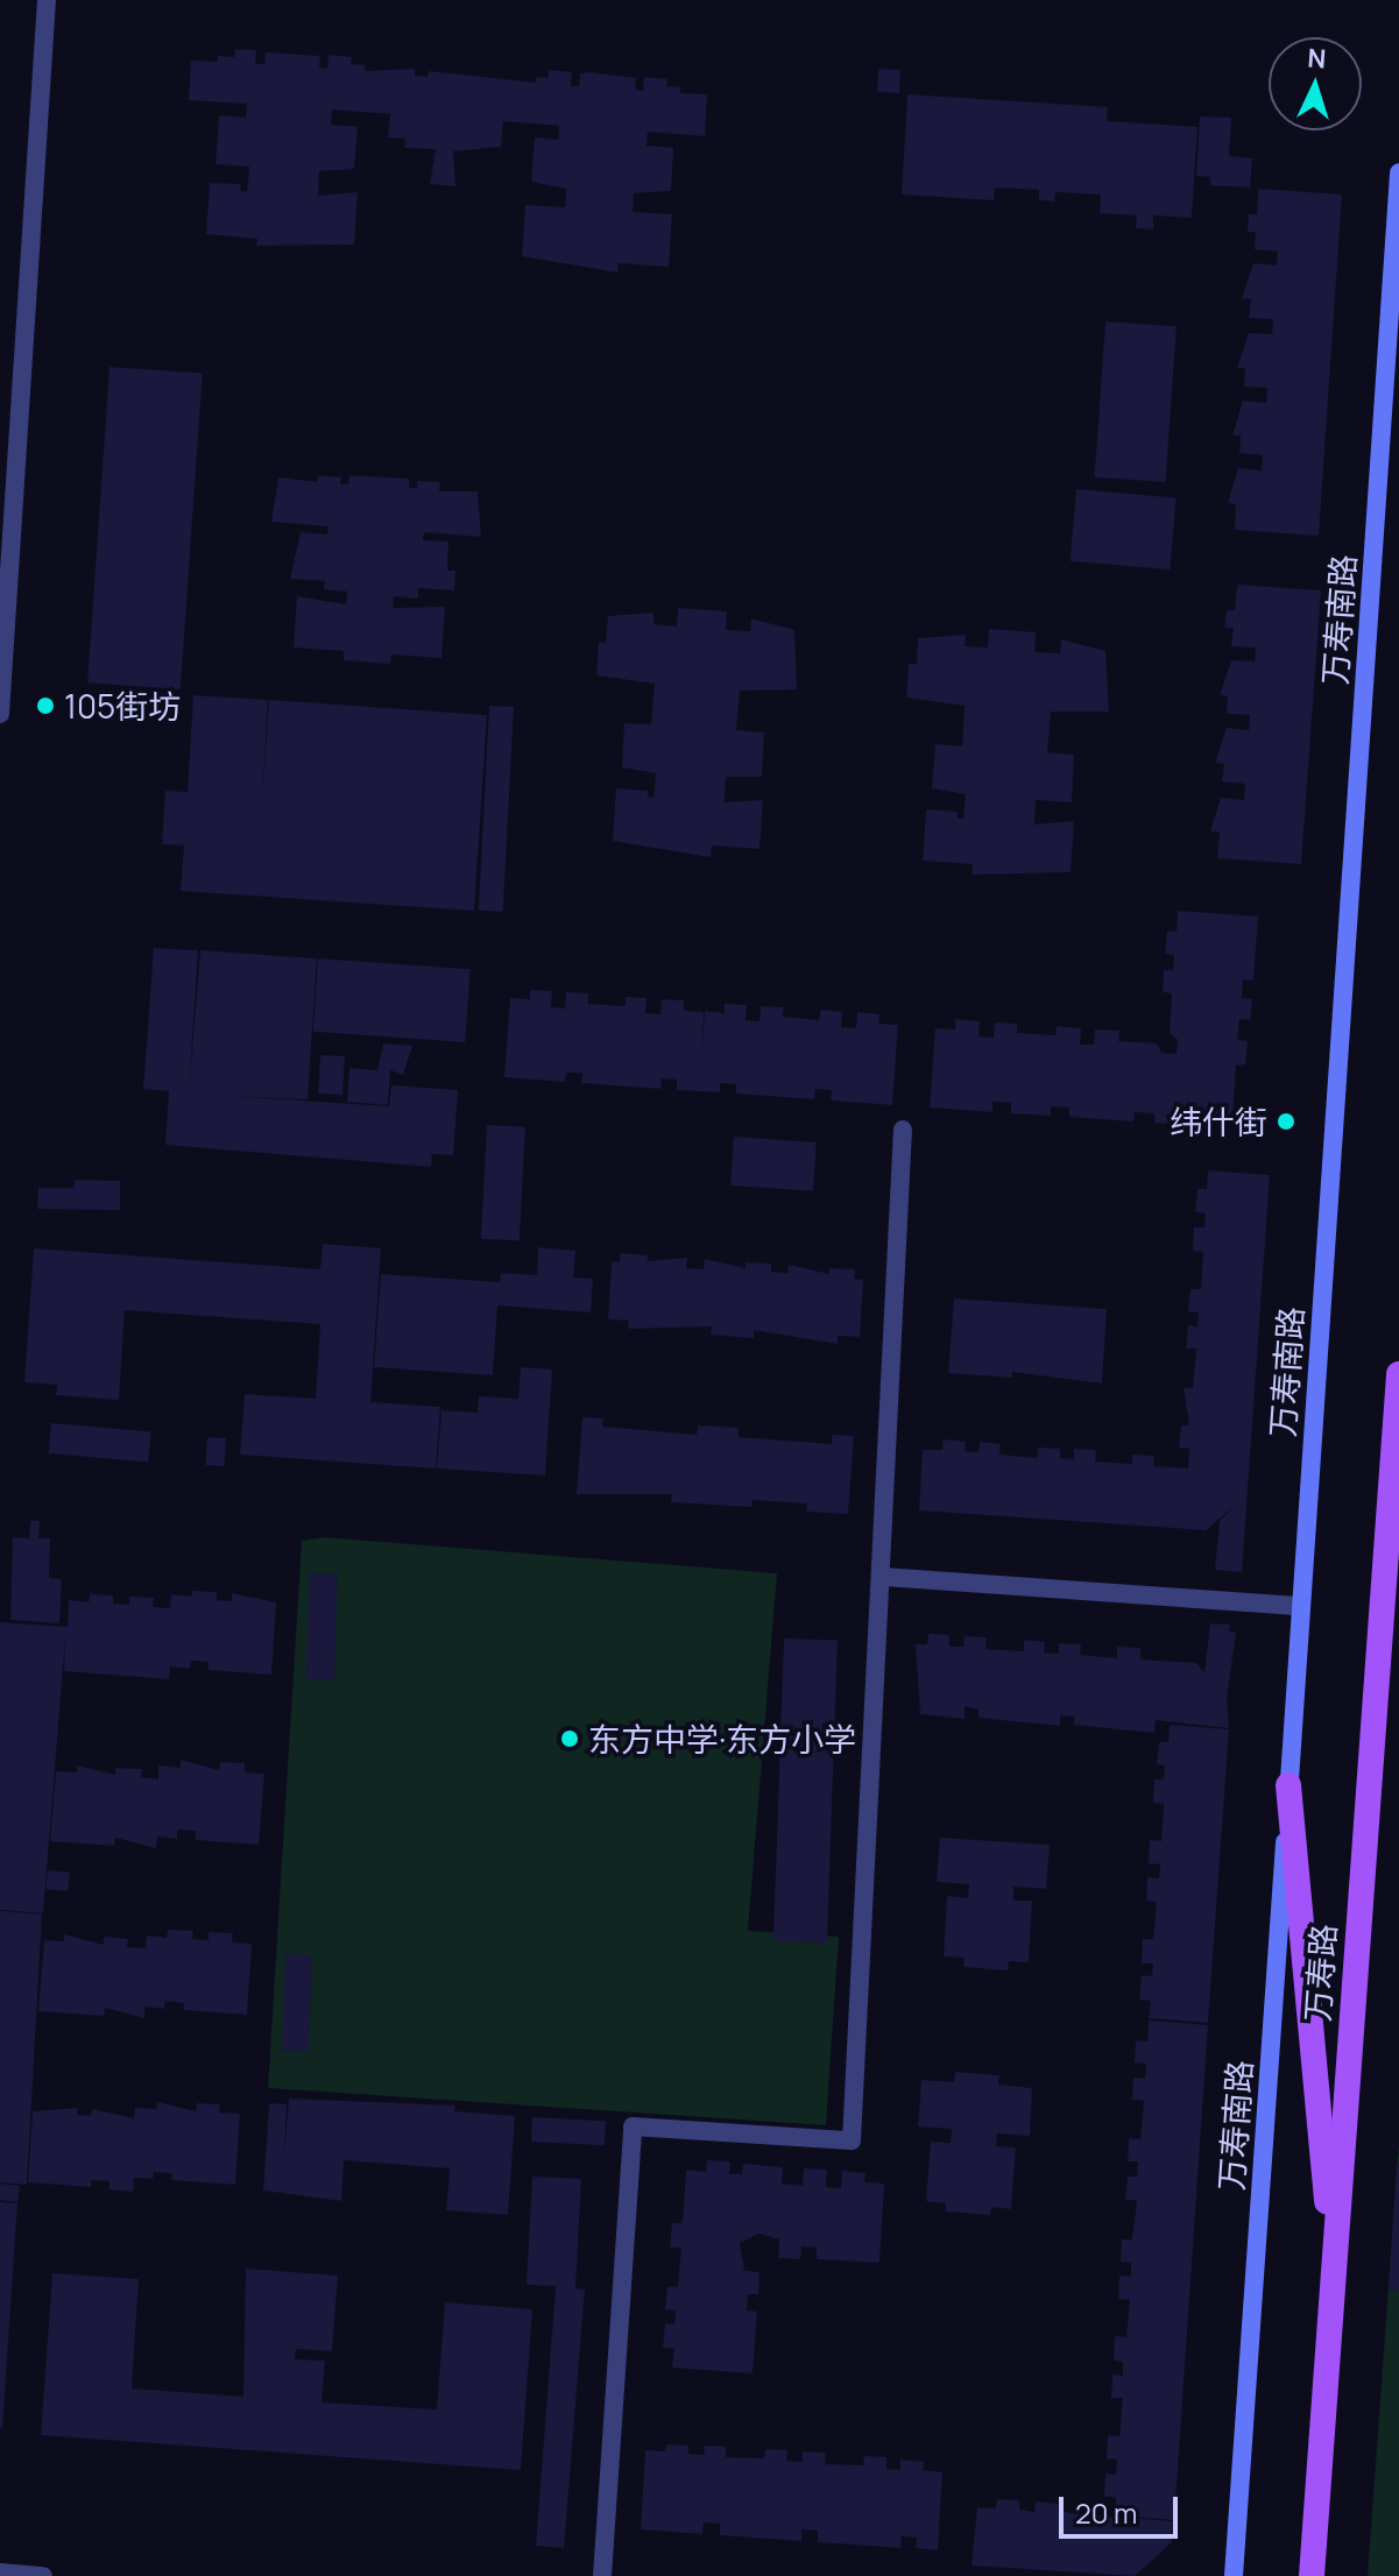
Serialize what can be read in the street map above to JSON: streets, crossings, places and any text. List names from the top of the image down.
{
  "streets": {
    "main road": ["万寿南路", "万寿路"]
  },
  "places": ["105街坊", "纬什街", "东方中学·东方小学"],
  "scale_bar": "20 m",
  "north": "top"
}
